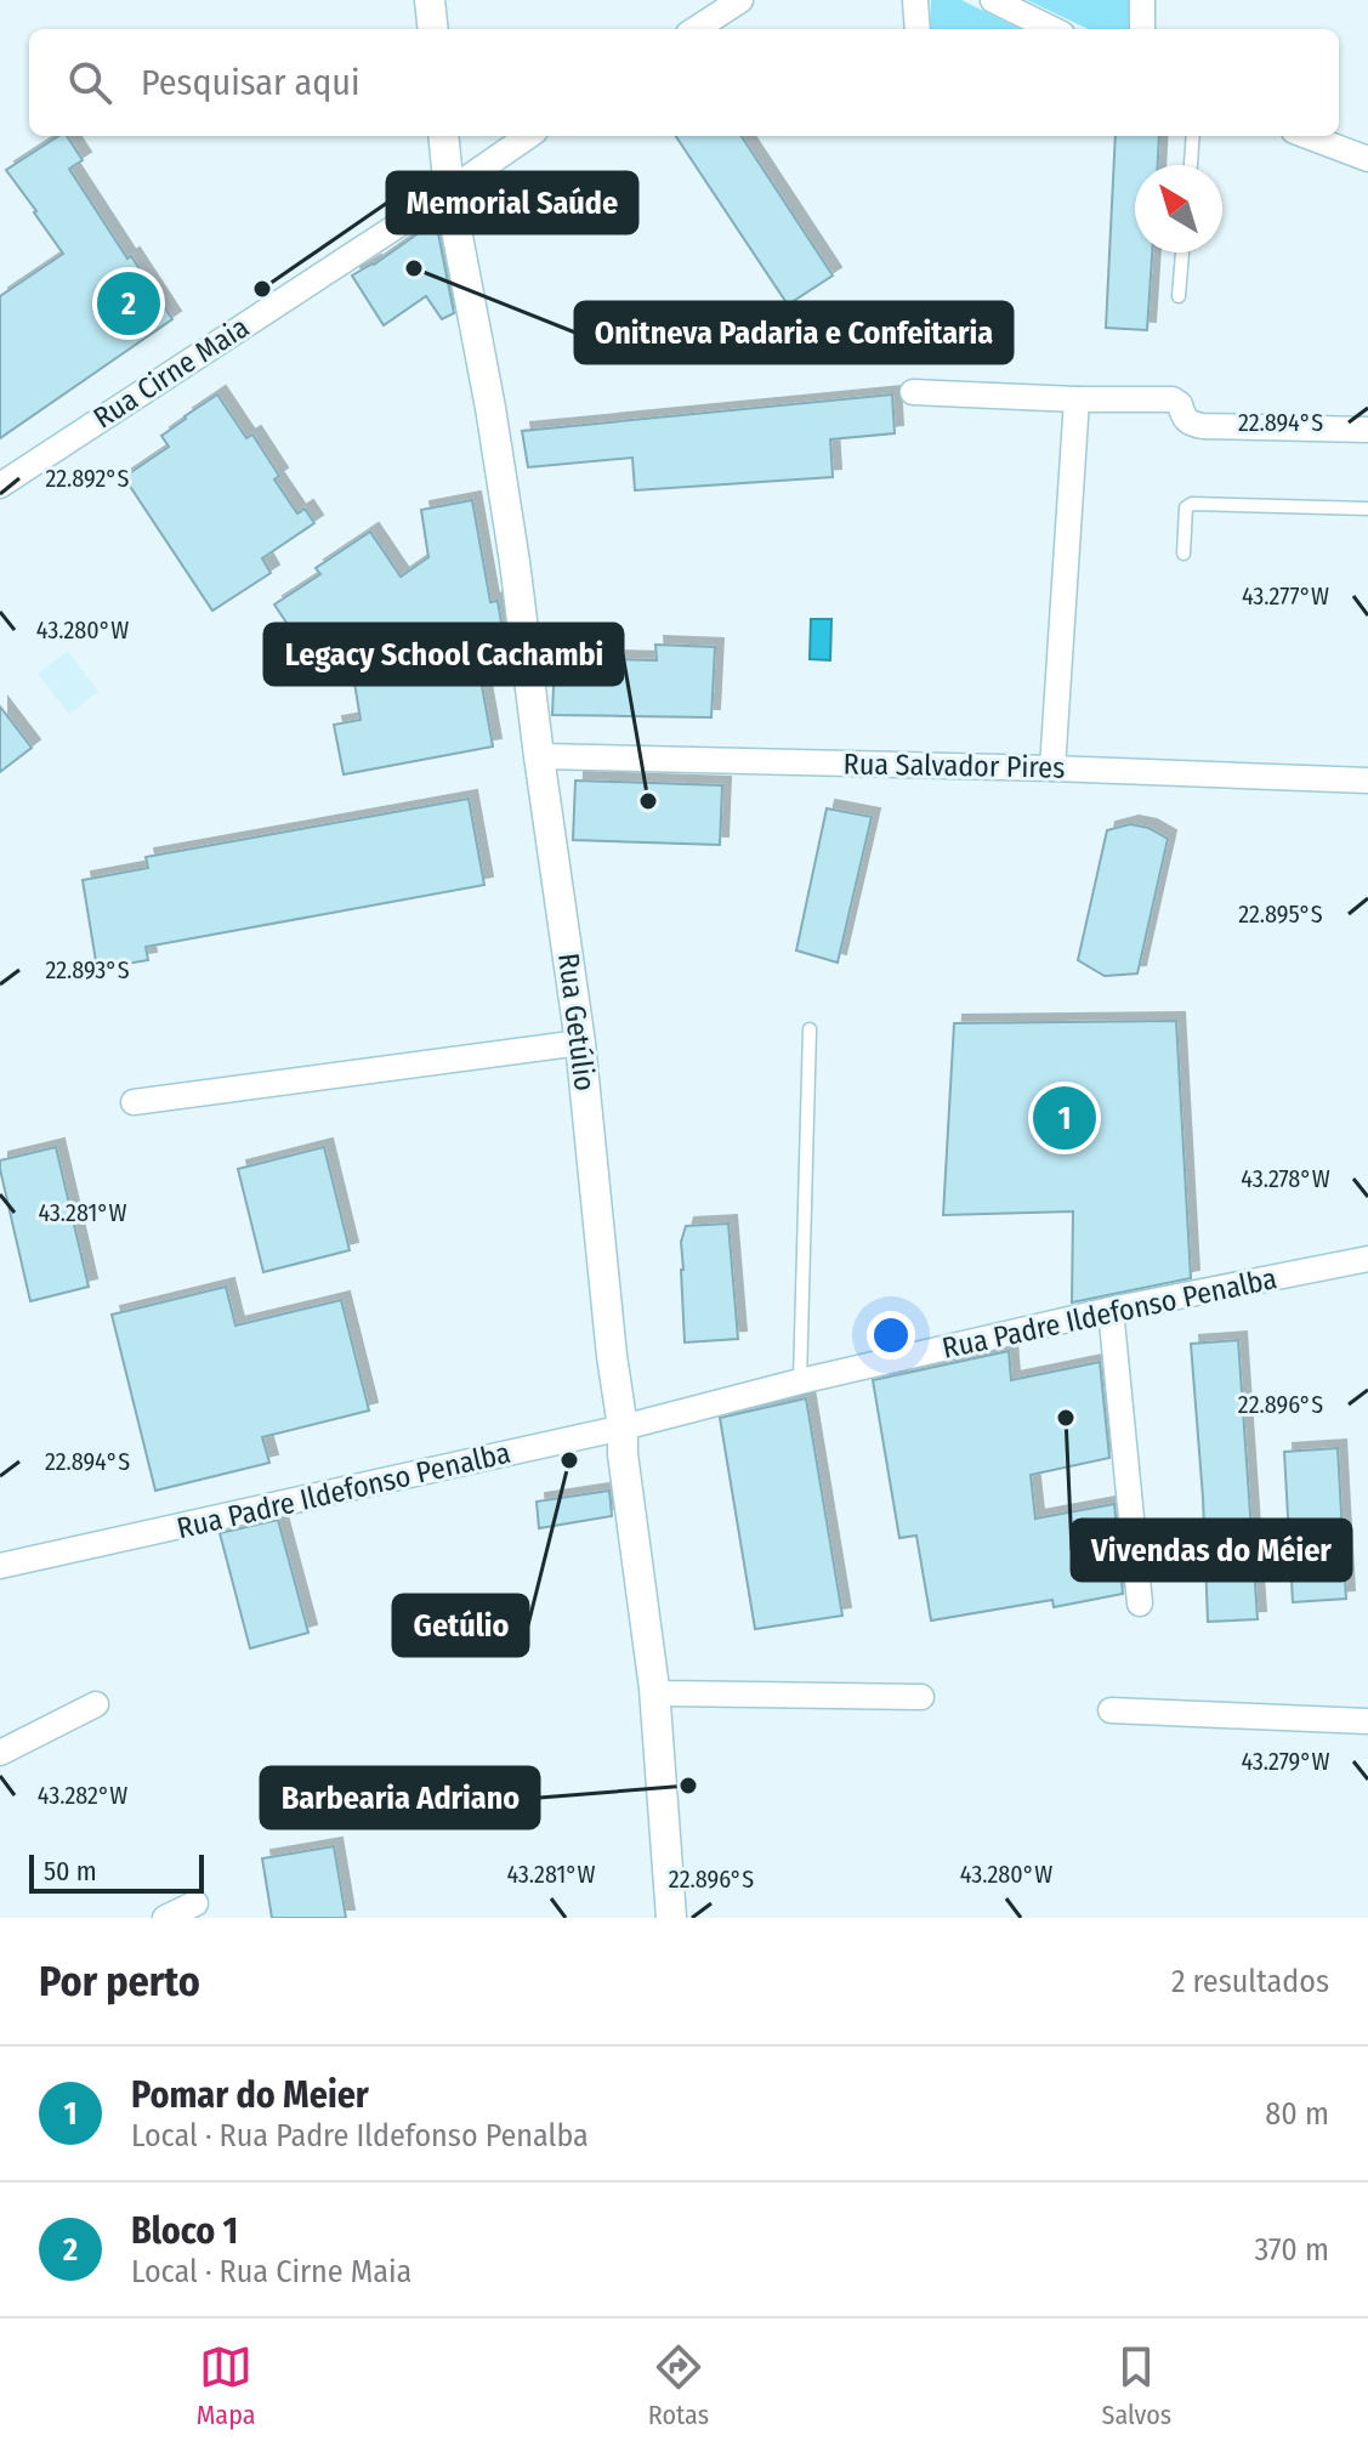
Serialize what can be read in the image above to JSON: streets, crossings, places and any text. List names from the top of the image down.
{
  "streets": {
    "street": [
      "Rua Cirne Maia",
      "Rua Salvador Pires",
      "Rua Getúlio",
      "Rua Padre Ildefonso Penalba"
    ]
  },
  "crossings": [
    ["Rua Cirne Maia", "Rua Getúlio"],
    ["Rua Salvador Pires", "Rua Getúlio"],
    ["Rua Getúlio", "Rua Padre Ildefonso Penalba"]
  ],
  "places": [
    "Onitneva Padaria e Confeitaria",
    "Memorial Saúde",
    "Legacy School Cachambi",
    "Vivendas do Méier",
    "Getúlio",
    "Barbearia Adriano"
  ],
  "scale_bar": "50 m",
  "north": "top left",
  "page": {
    "search": "Pesquisar aqui",
    "pins": ["2", "1"],
    "scale": "50 m",
    "heading": ["Por perto", "2 resultados"],
    "list": [
      {
        "mark": "1",
        "name": "Pomar do Meier",
        "note": "Local · Rua Padre Ildefonso Penalba",
        "value": "80 m"
      },
      {
        "mark": "2",
        "name": "Bloco 1",
        "note": "Local · Rua Cirne Maia",
        "value": "370 m"
      }
    ],
    "nav": ["Mapa", "Rotas", "Salvos"]
  },
  "coordinates": [
    "22.894°S",
    "22.892°S",
    "43.277°W",
    "43.280°W",
    "22.895°S",
    "22.893°S",
    "43.278°W",
    "43.281°W",
    "22.896°S",
    "43.279°W",
    "43.282°W"
  ]
}
